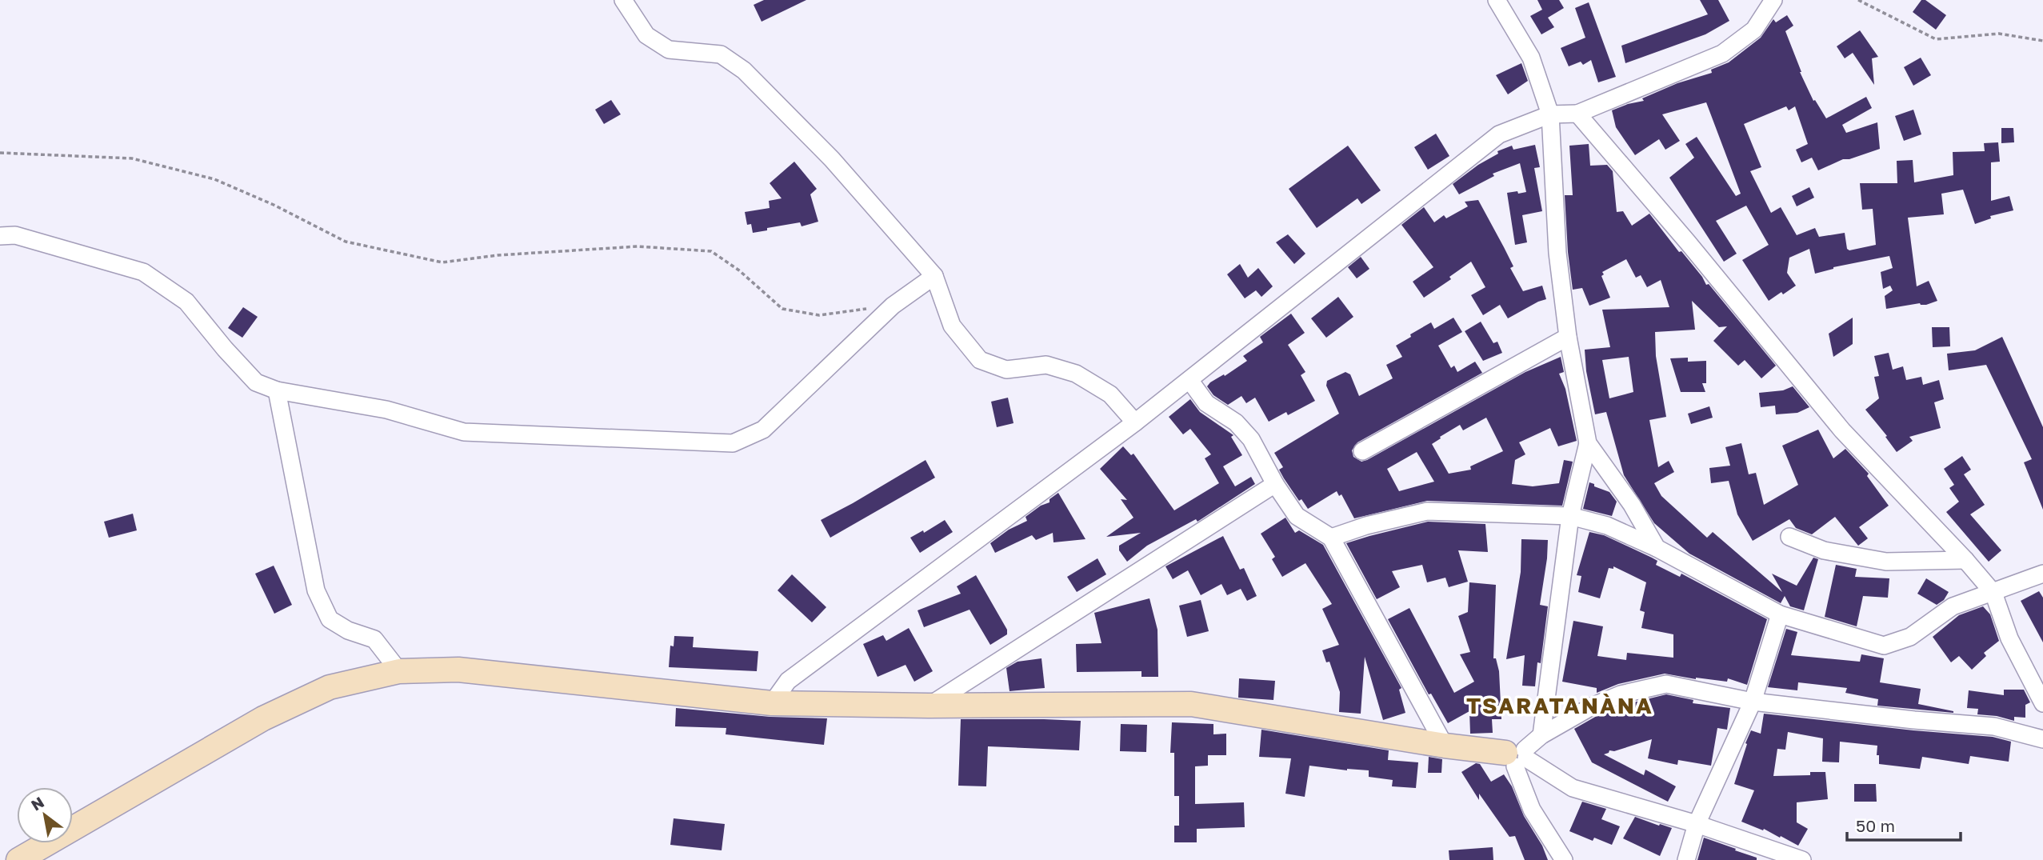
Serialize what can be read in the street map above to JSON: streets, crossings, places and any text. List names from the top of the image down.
{
  "districts": ["TSARATANÀNA"],
  "scale_bar": "50 m",
  "north": "top left"
}
